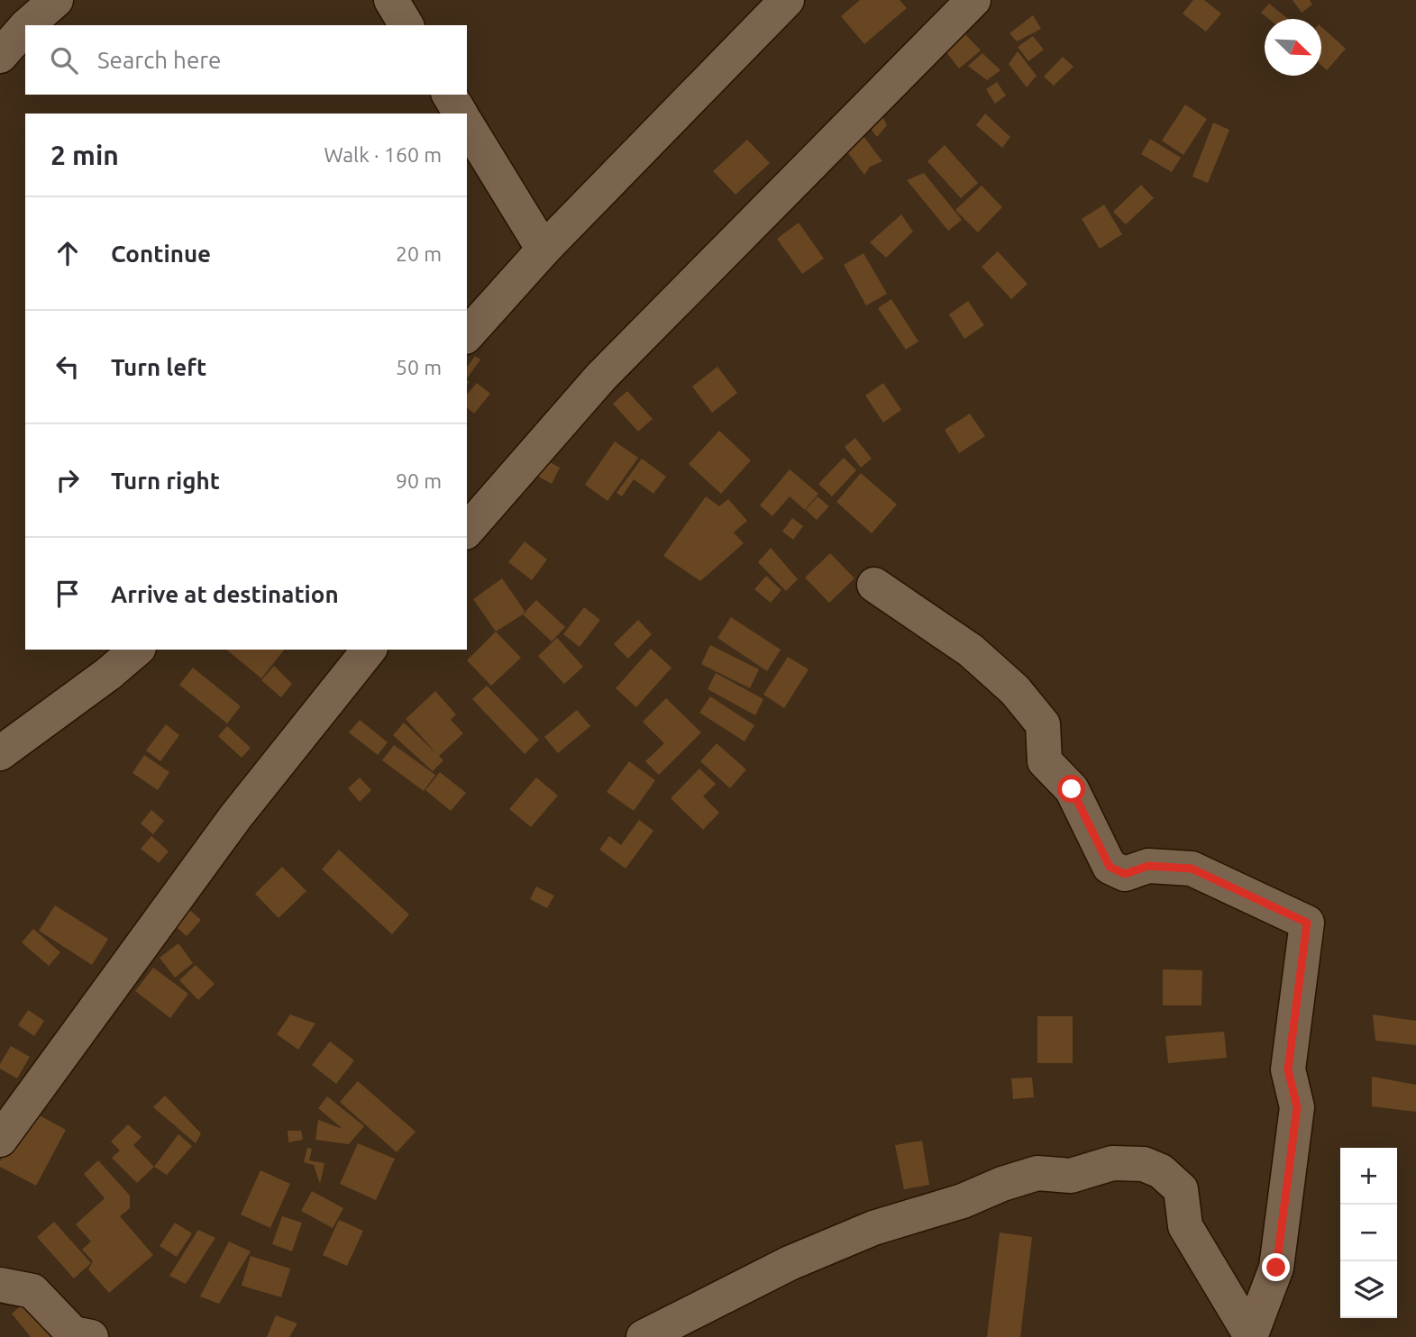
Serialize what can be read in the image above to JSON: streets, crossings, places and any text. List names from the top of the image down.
{
  "north": "bottom right",
  "page": {
    "search": "Search here",
    "heading": ["2 min", "Walk · 160 m"],
    "list": [
      ["Continue", "20 m"],
      ["Turn left", "50 m"],
      ["Turn right", "90 m"],
      "Arrive at destination"
    ],
    "map_buttons": ["+", "−"]
  }
}
